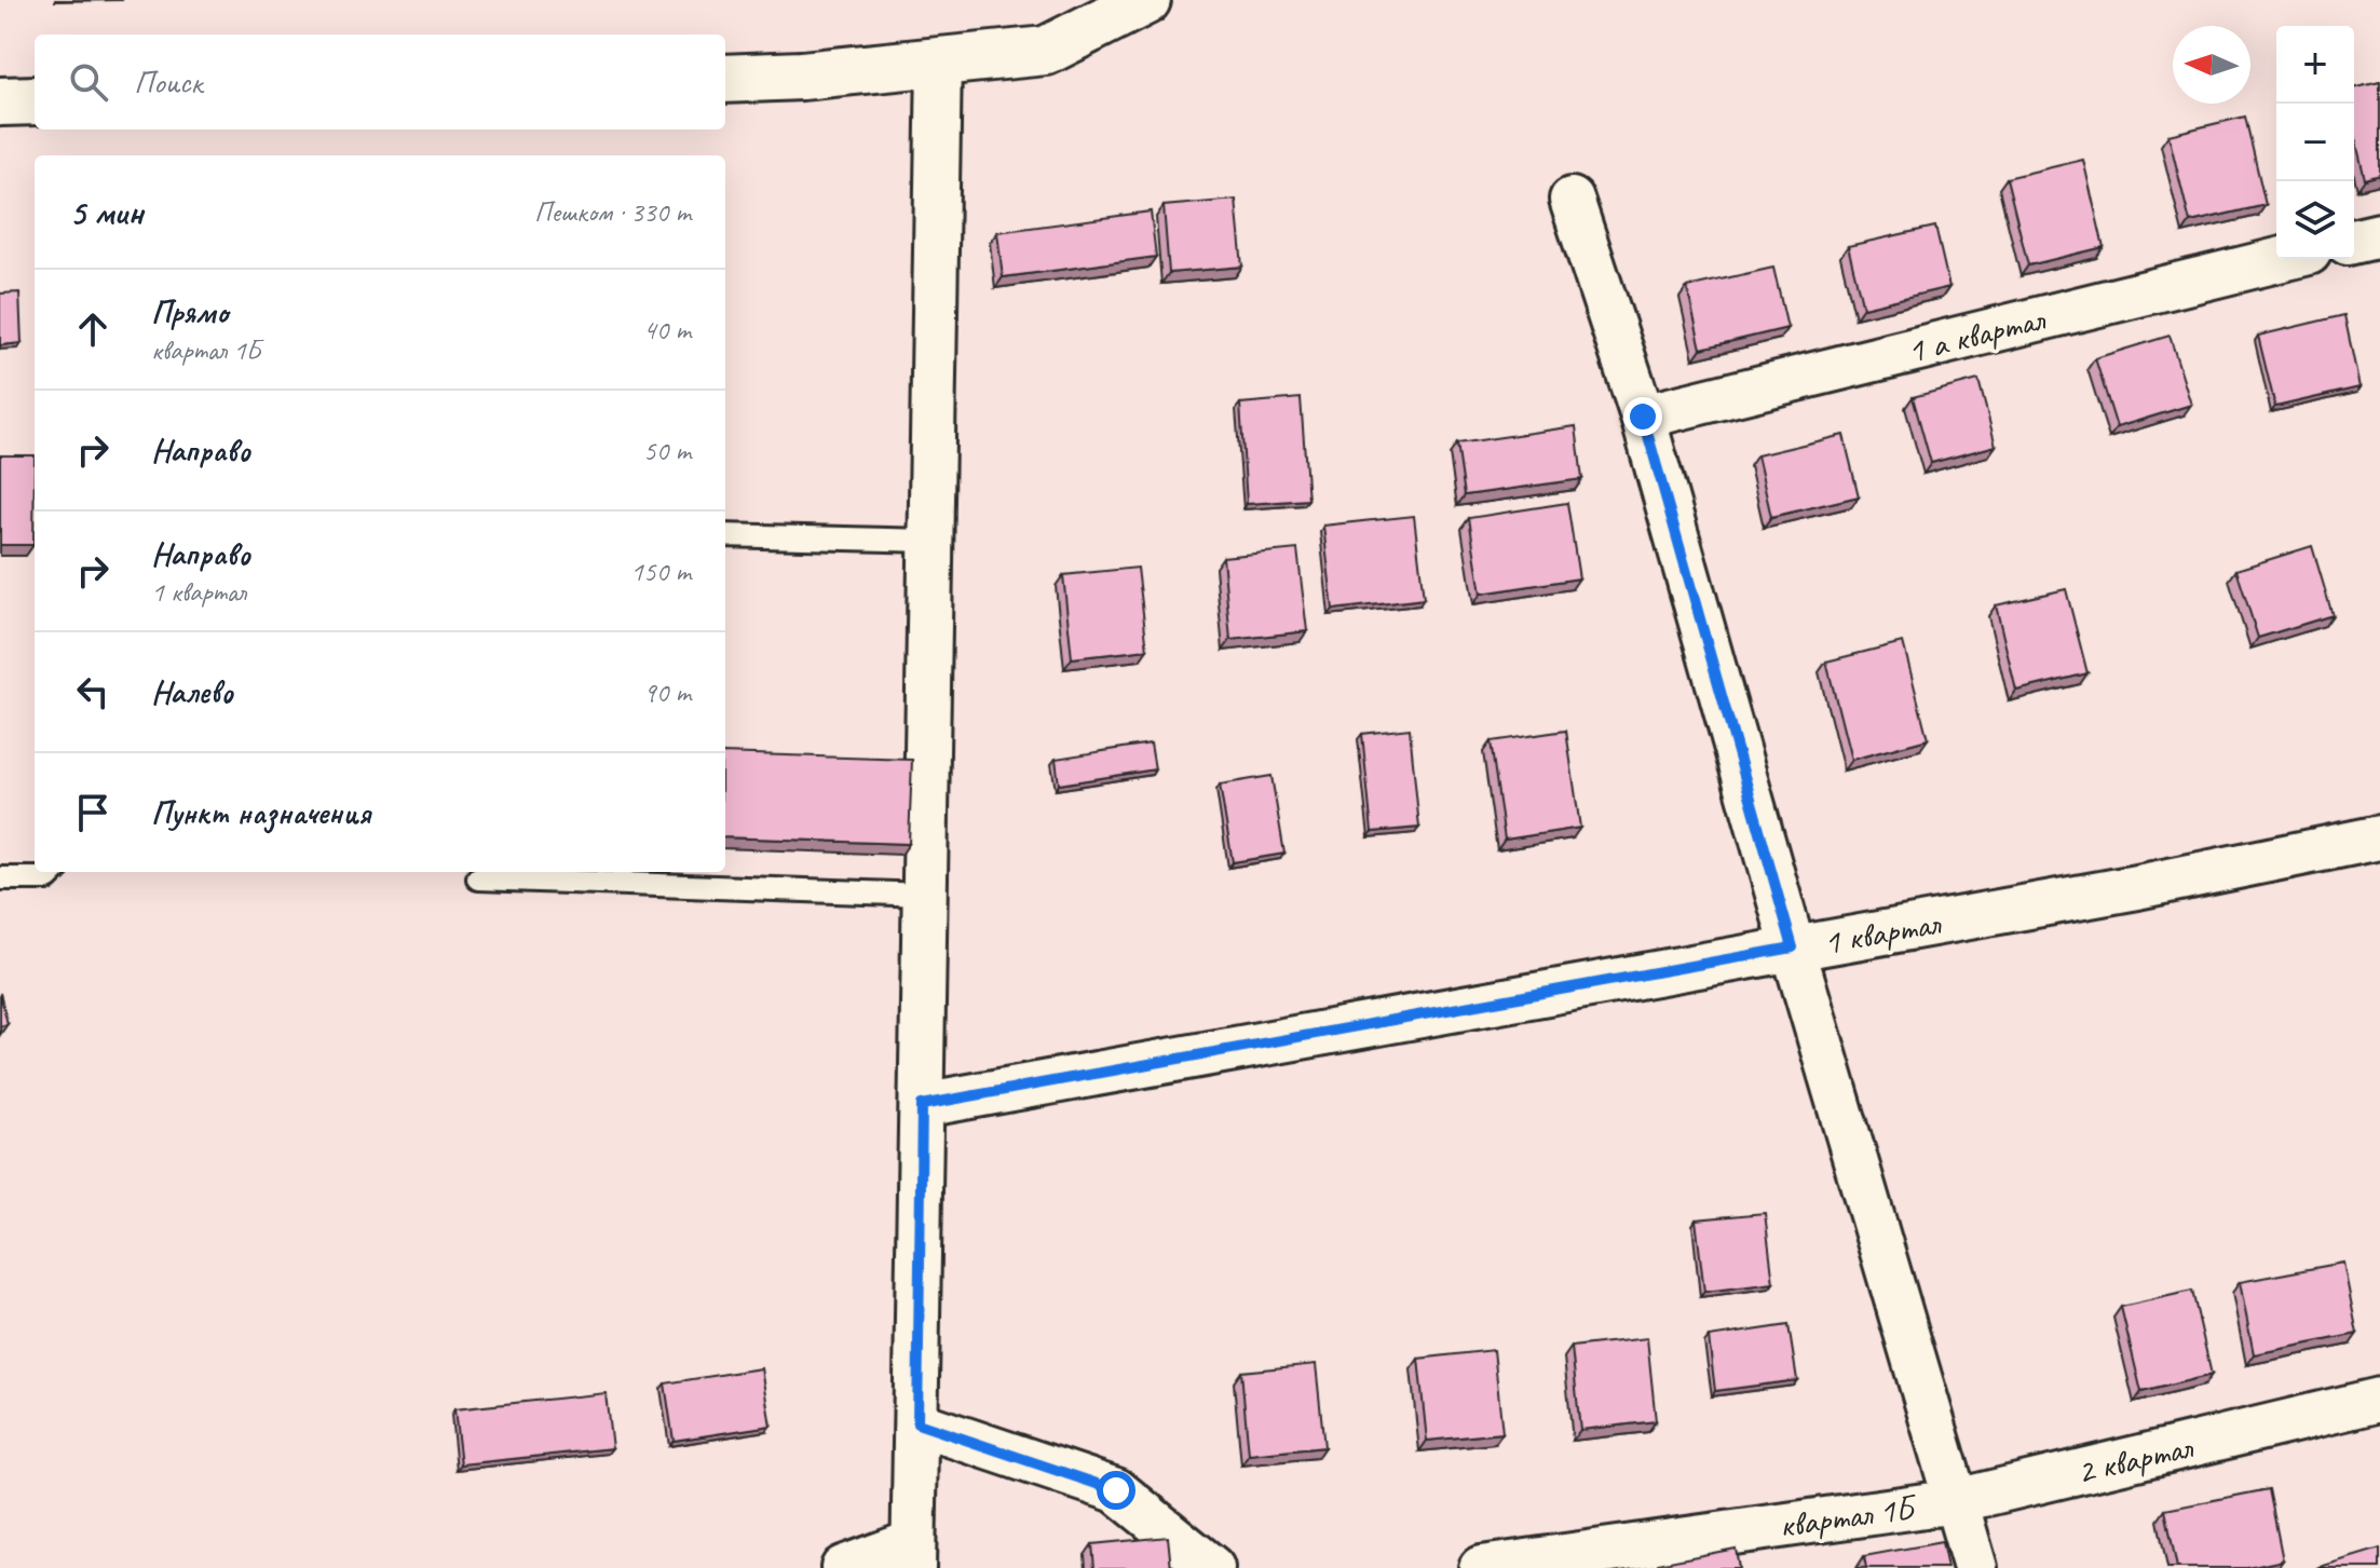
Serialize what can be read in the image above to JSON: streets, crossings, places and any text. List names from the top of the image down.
{
  "streets": {
    "street": [
      "1 а квартал",
      "1 квартал",
      "2 квартал",
      "квартал 1Б"
    ]
  },
  "crossings": [
    ["2 квартал", "квартал 1Б"]
  ],
  "north": "left",
  "page": {
    "map_buttons": ["+", "−"],
    "search": "Поиск",
    "heading": ["5 мин", "Пешком · 330 m"],
    "list": [
      ["Прямо", "квартал 1Б", "40 m"],
      ["Направо", "50 m"],
      ["Направо", "1 квартал", "150 m"],
      ["Налево", "90 m"],
      "Пункт назначения"
    ]
  }
}
